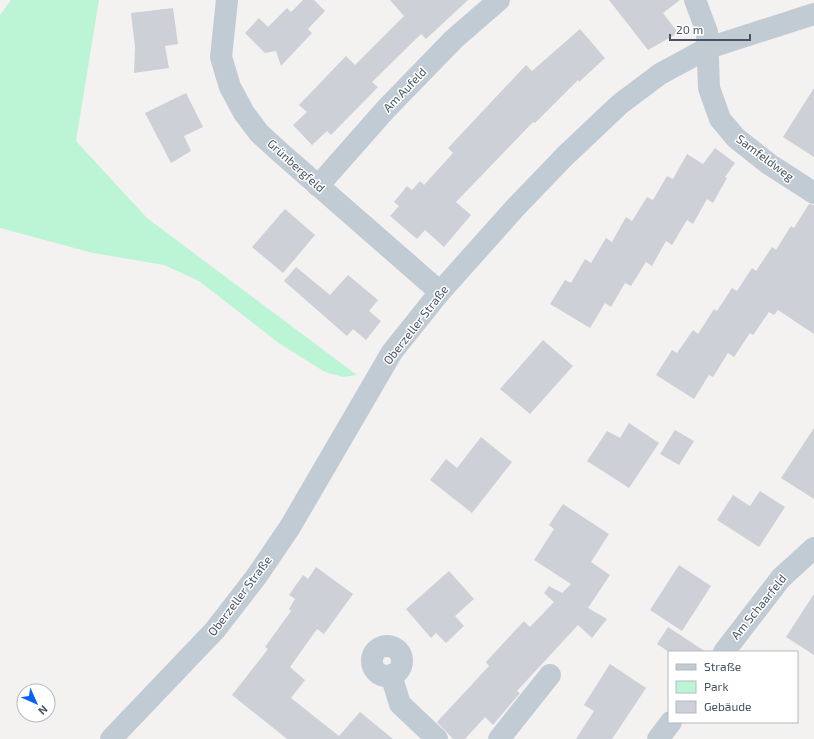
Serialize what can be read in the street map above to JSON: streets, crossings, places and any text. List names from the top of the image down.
{
  "streets": {
    "street": [
      "Am Aufeld",
      "Samfeldweg",
      "Grünbergfeld",
      "Oberzeller Straße",
      "Am Schaarfeld"
    ]
  },
  "crossings": [
    ["Am Aufeld", "Grünbergfeld"],
    ["Samfeldweg", "Oberzeller Straße"],
    ["Grünbergfeld", "Oberzeller Straße"]
  ],
  "legend": ["Straße", "Park", "Gebäude"],
  "scale_bar": "20 m",
  "north": "bottom right"
}
